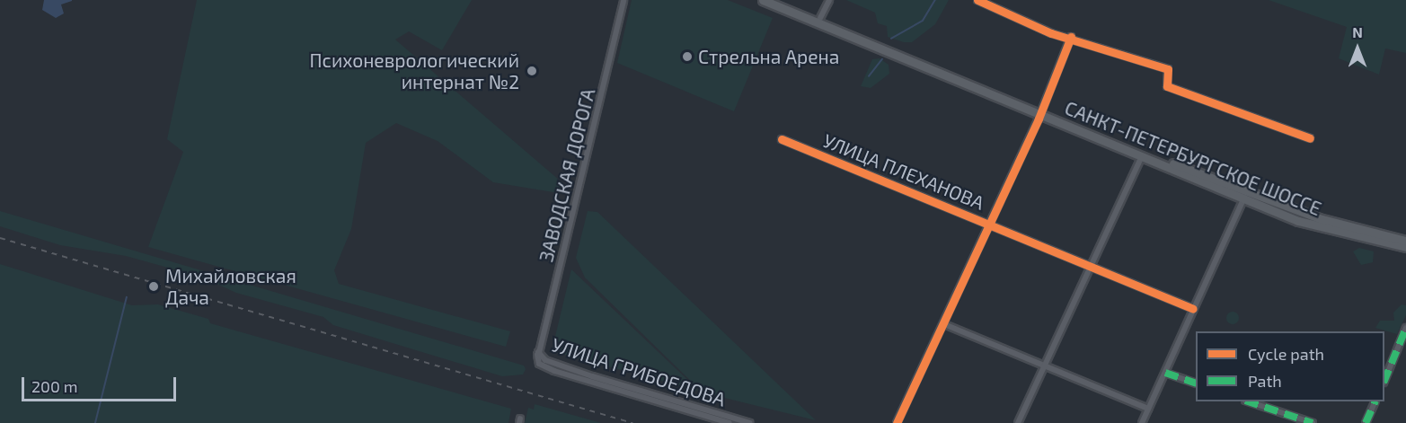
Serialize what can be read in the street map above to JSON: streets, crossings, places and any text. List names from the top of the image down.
{
  "streets": {
    "main road": ["САНКТ-ПЕТЕРБУРГСКОЕ ШОССЕ"],
    "street": ["УЛИЦА ПЛЕХАНОВА", "ЗАВОДСКАЯ ДОРОГА", "УЛИЦА ГРИБОЕДОВА"]
  },
  "crossings": [
    ["ЗАВОДСКАЯ ДОРОГА", "УЛИЦА ГРИБОЕДОВА"]
  ],
  "places": ["Стрельна Арена", "Психоневрологический интернат №2", "Михайловская Дача"],
  "legend": ["Cycle path", "Path"],
  "scale_bar": "200 m",
  "north": "top"
}
